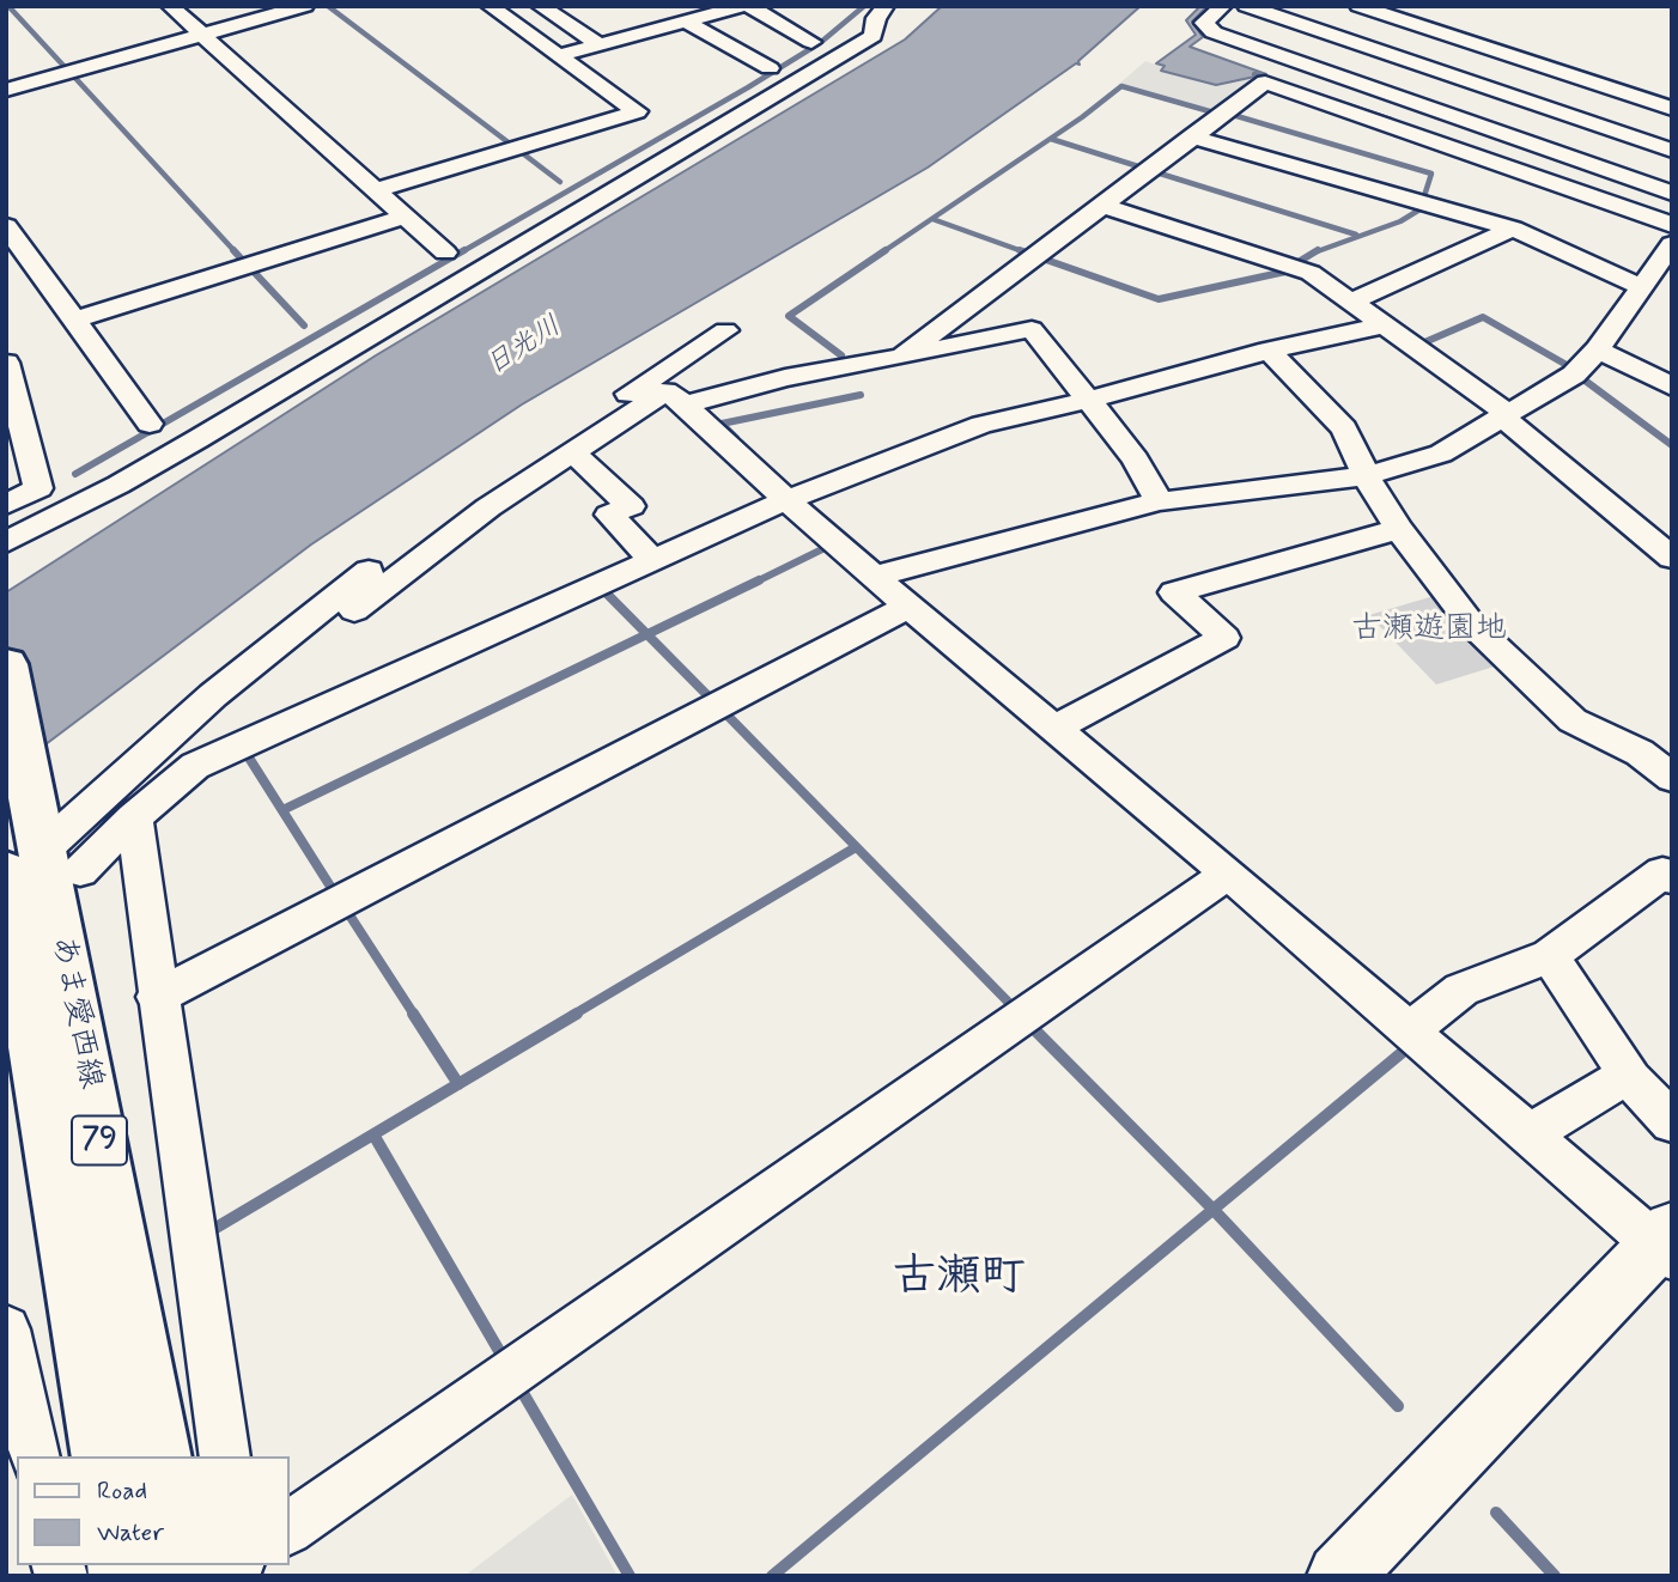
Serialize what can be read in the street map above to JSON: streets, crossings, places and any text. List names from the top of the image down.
{
  "streets": {
    "main road": ["あま愛西線", "79"]
  },
  "districts": ["古瀬町"],
  "water": ["日光川"],
  "parks": ["古瀬遊園地"],
  "legend": ["Road", "Water"]
}
